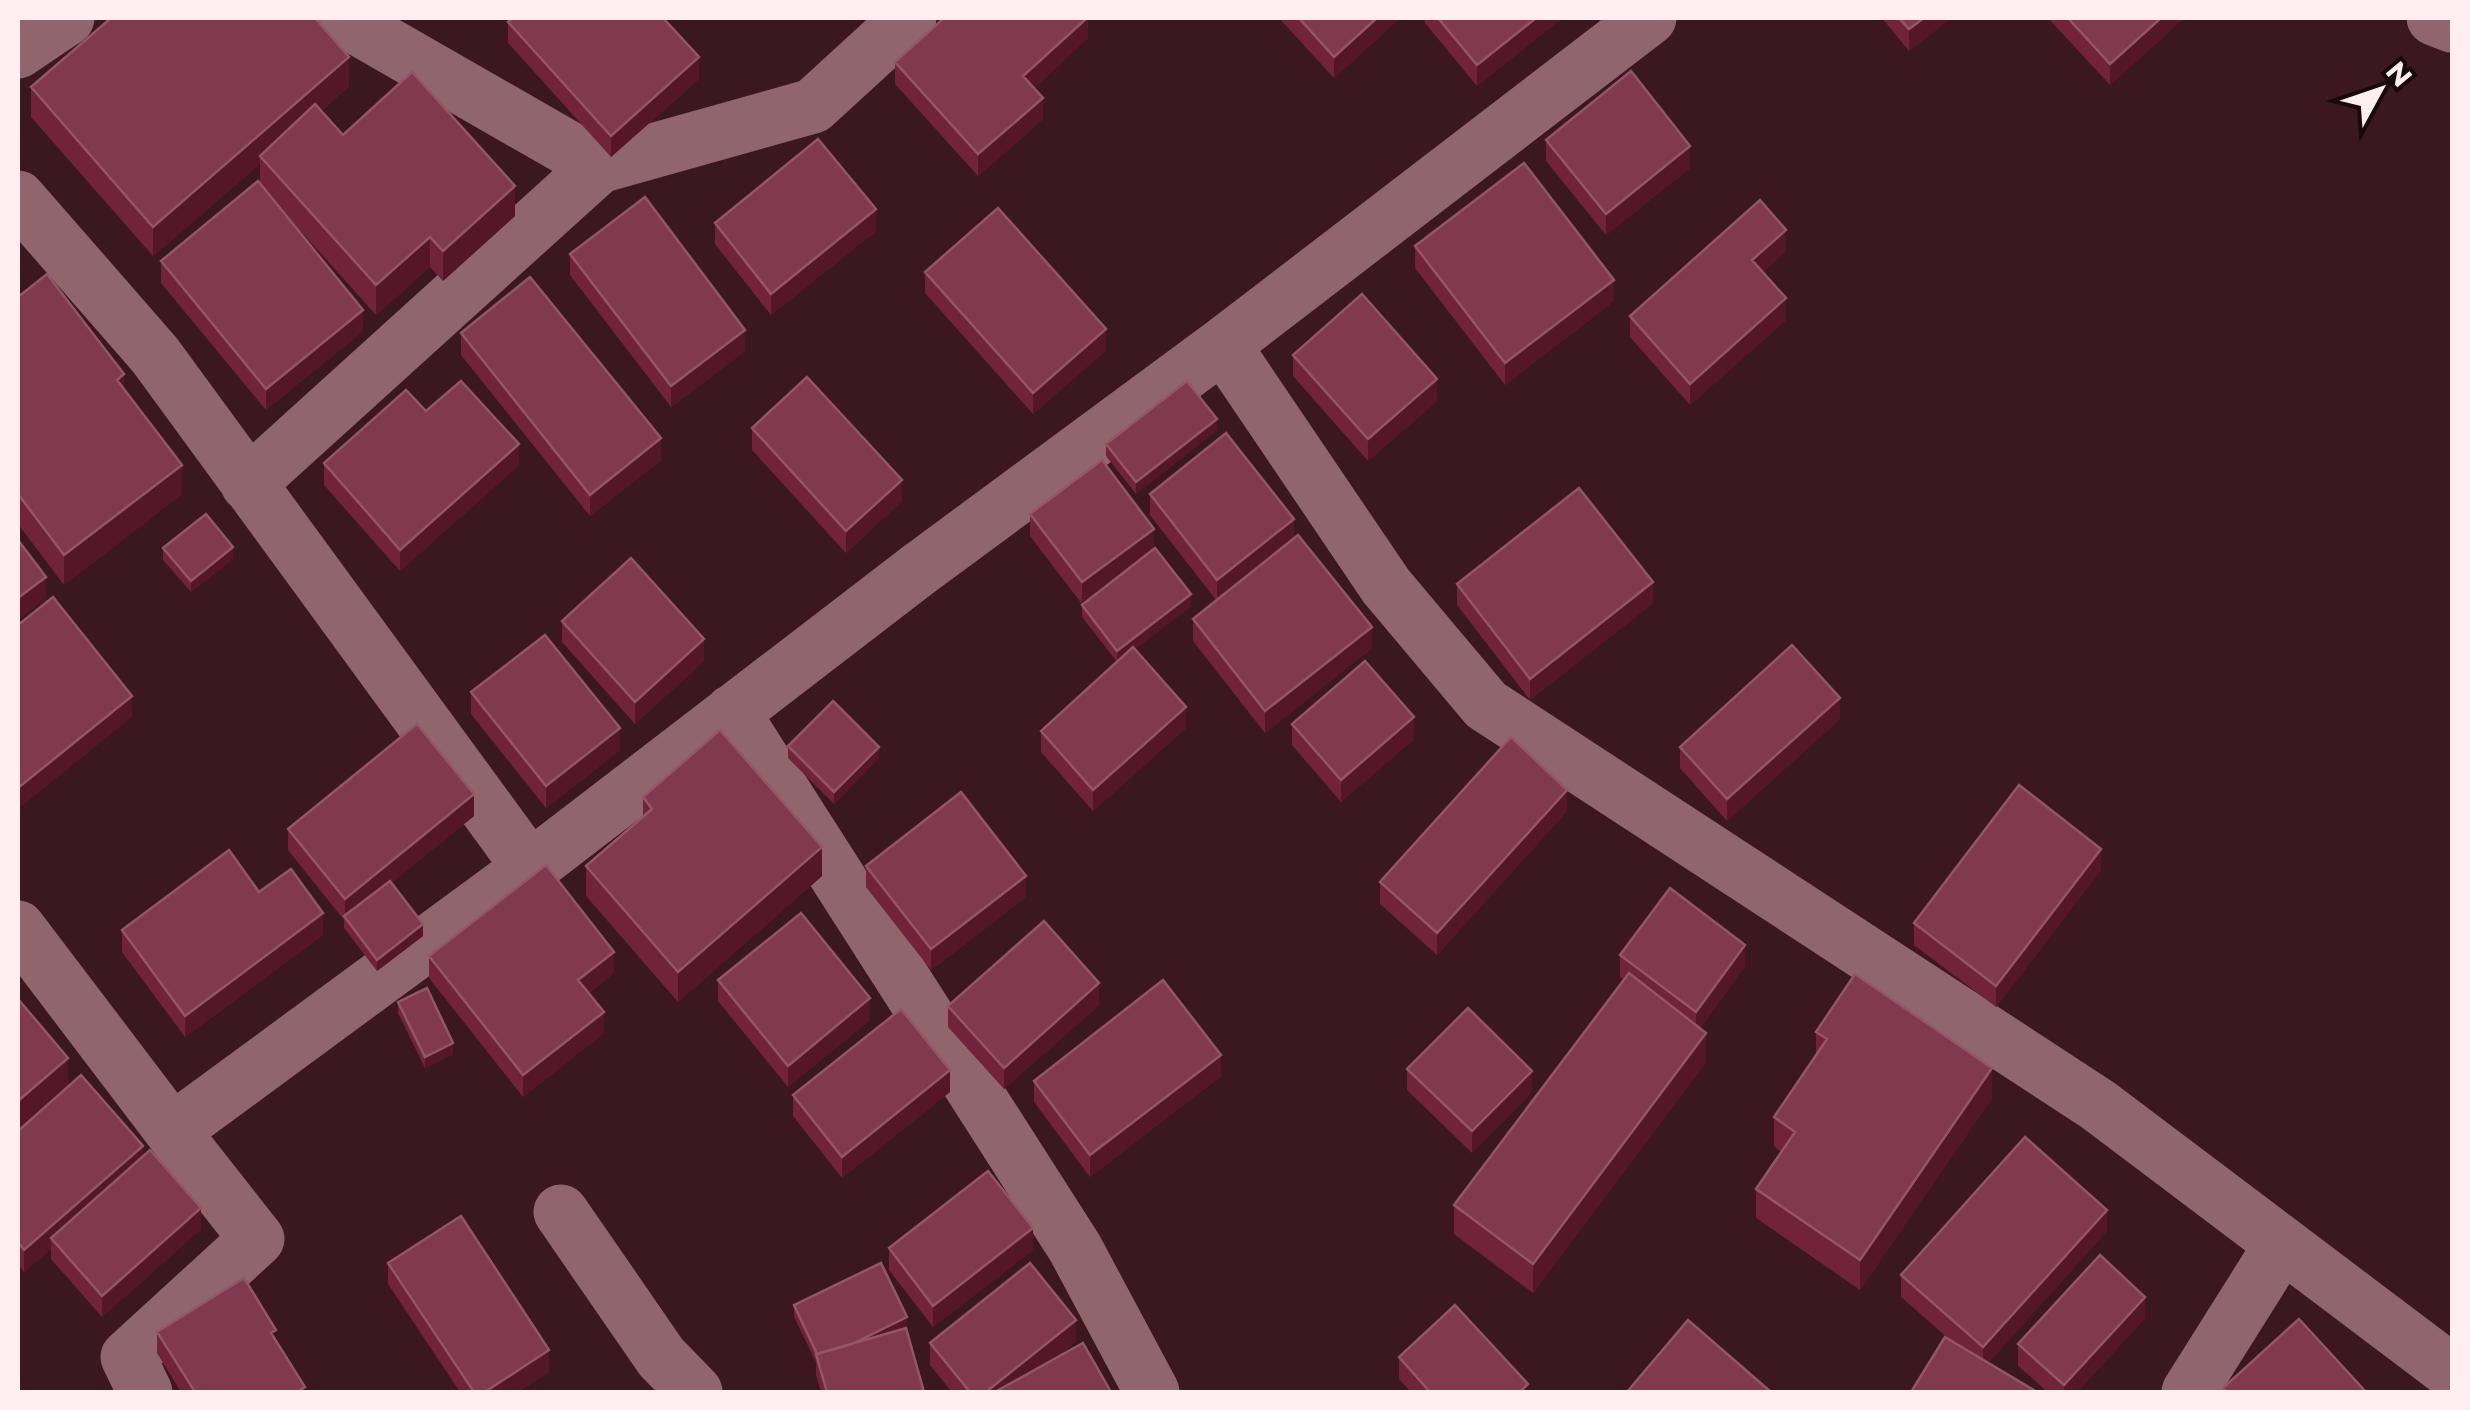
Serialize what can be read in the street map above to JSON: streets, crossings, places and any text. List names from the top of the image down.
{
  "north": "top right"
}
